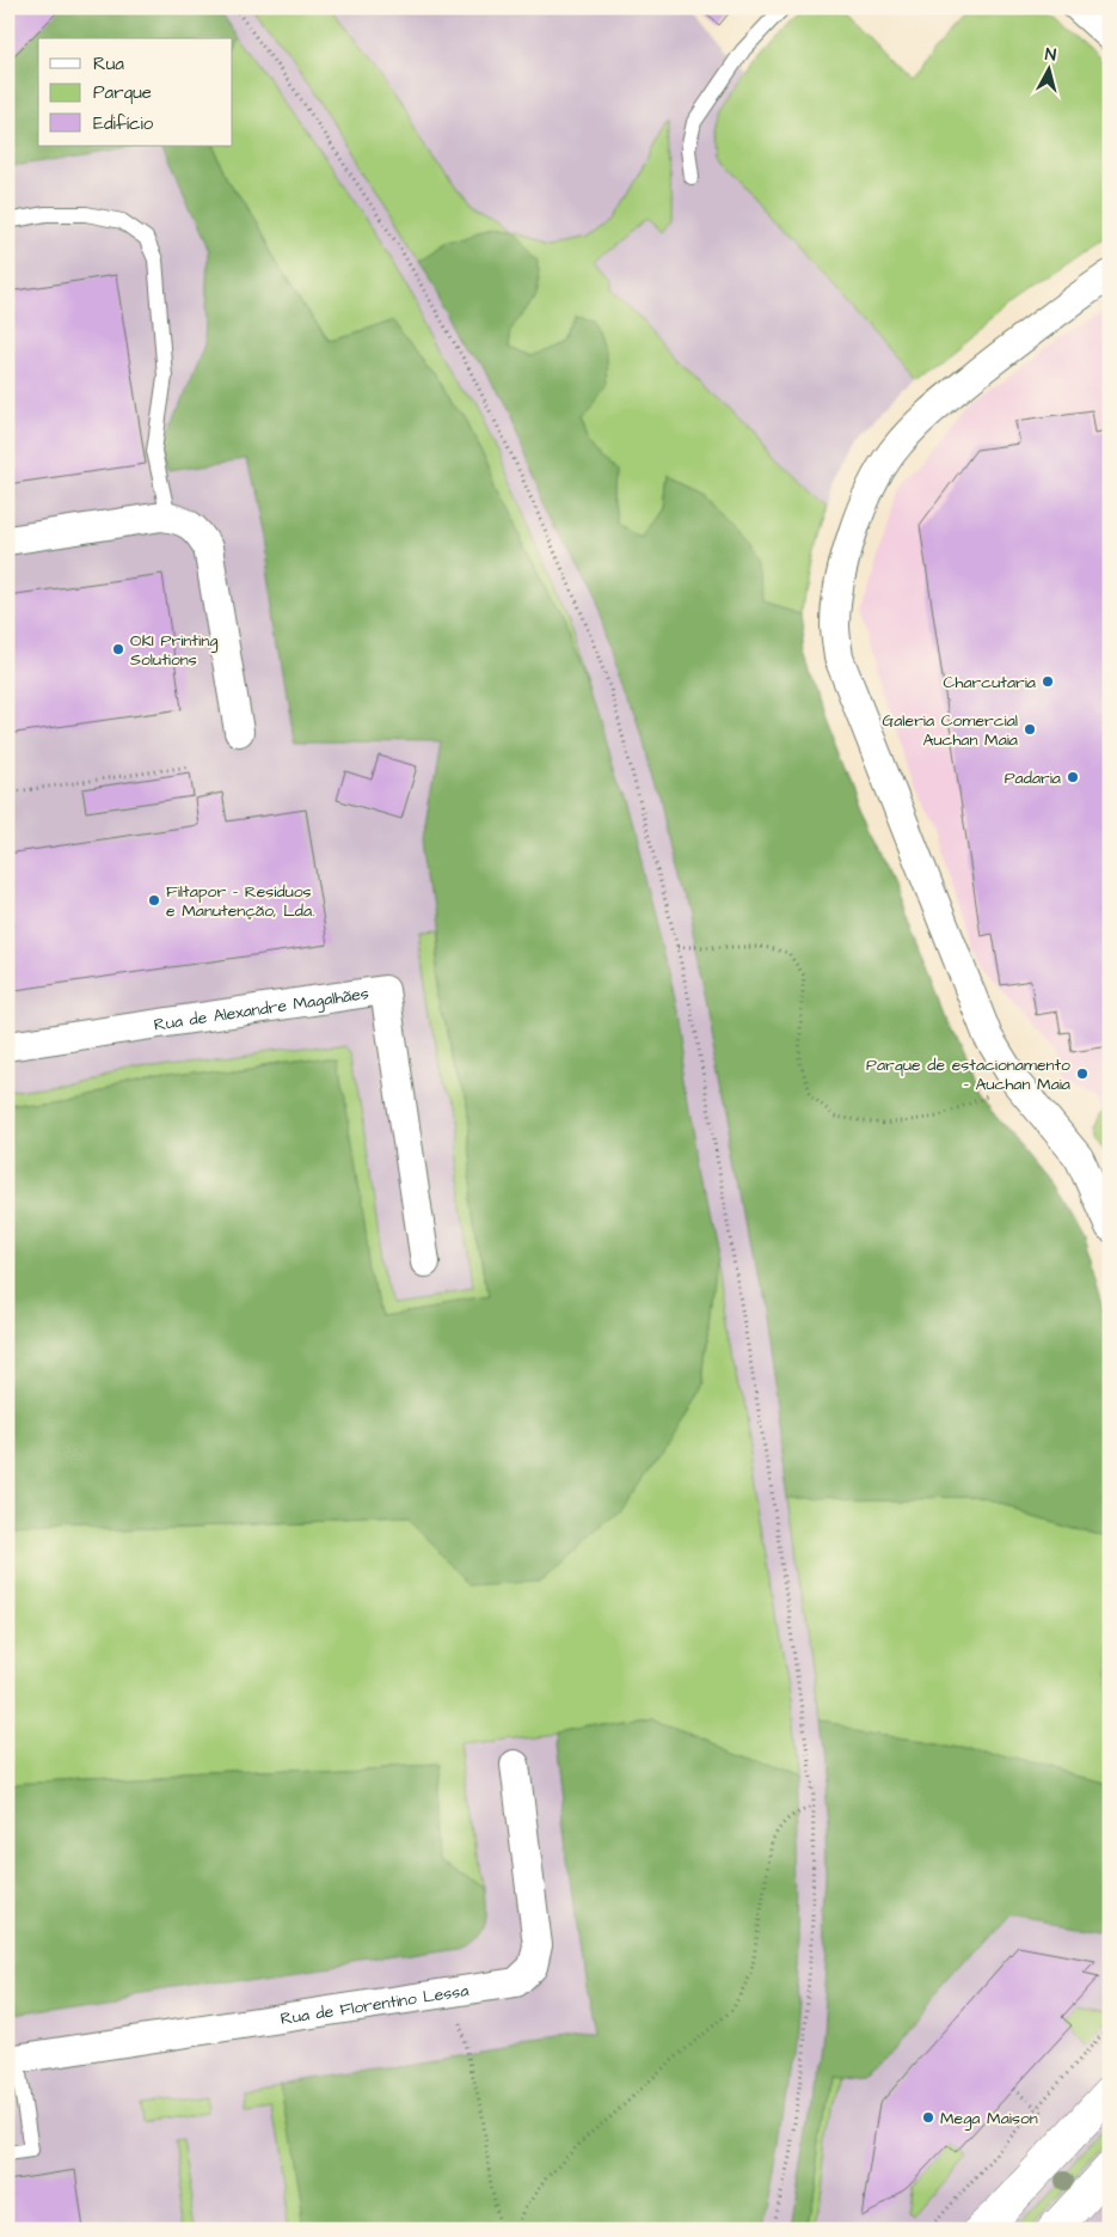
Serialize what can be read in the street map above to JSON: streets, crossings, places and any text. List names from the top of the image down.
{
  "streets": {
    "street": ["Rua de Alexandre Magalhães", "Rua de Florentino Lessa"]
  },
  "places": [
    "OKI Printing Solutions",
    "Charcutaria",
    "Galeria Comercial Auchan Maia",
    "Padaria",
    "Filtapor - Resíduos e Manutenção, Lda.",
    "Parque de estacionamento - Auchan Maia",
    "Mega Maison"
  ],
  "legend": ["Rua", "Parque", "Edifício"],
  "north": "top"
}
